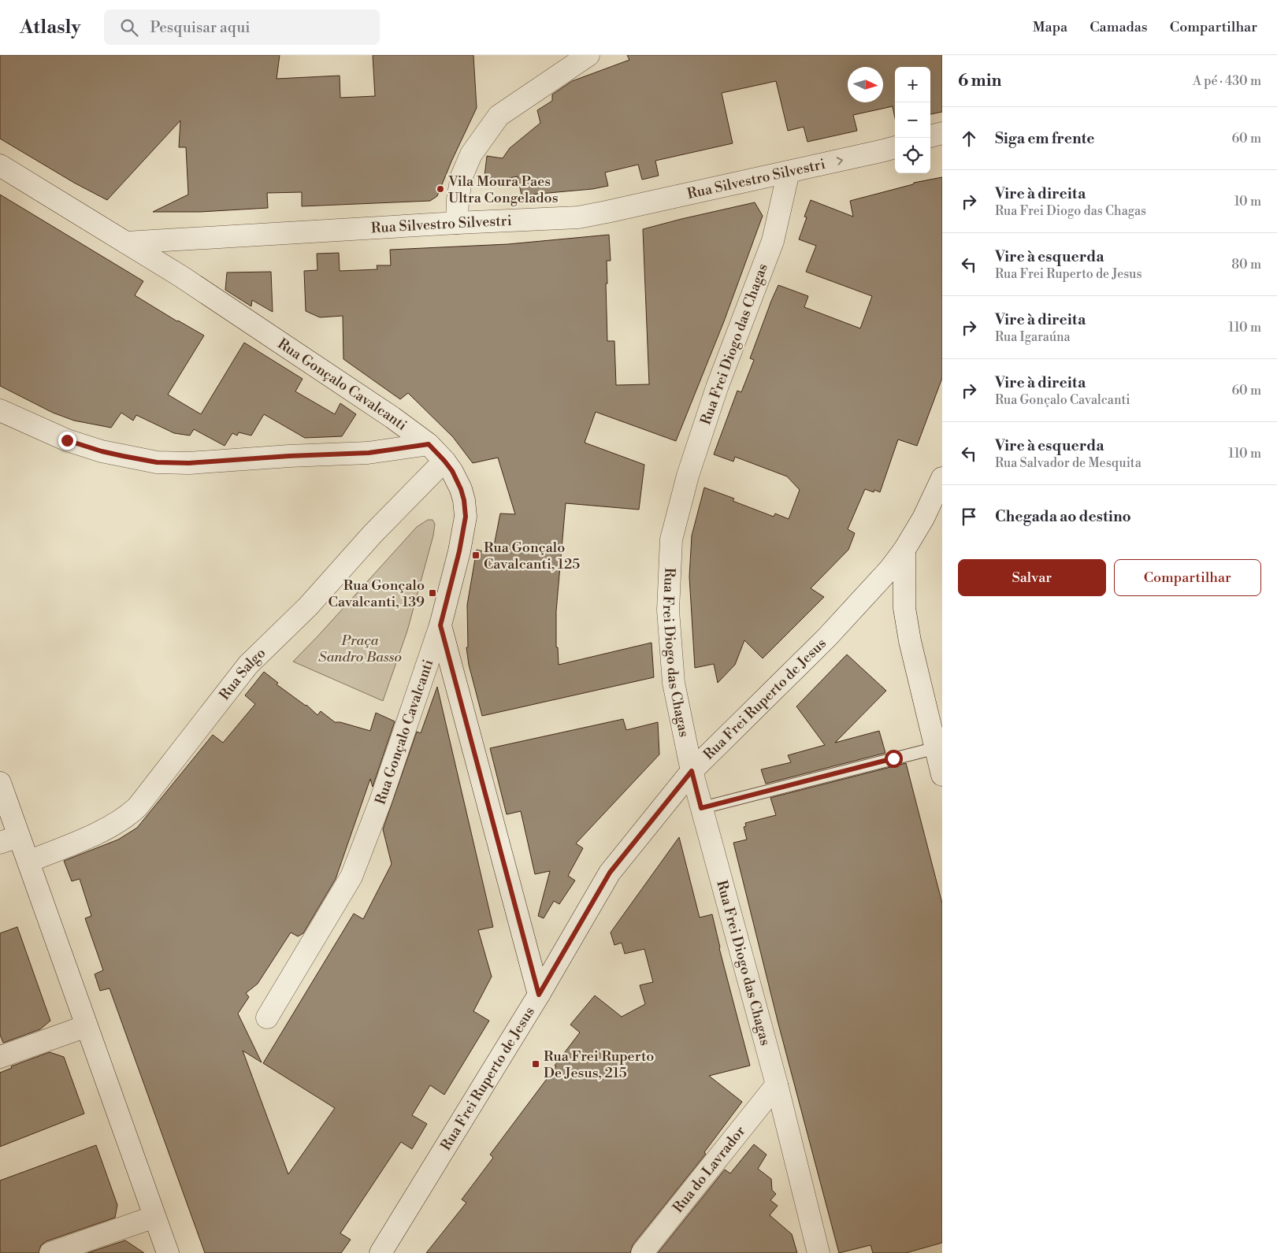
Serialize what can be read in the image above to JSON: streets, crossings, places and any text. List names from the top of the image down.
{
  "streets": {
    "street": [
      "Rua Silvestro Silvestri",
      "Rua Frei Diogo das Chagas",
      "Rua Gonçalo Cavalcanti",
      "Rua Salgo",
      "Rua Frei Ruperto de Jesus",
      "Rua do Lavrador"
    ]
  },
  "crossings": [
    ["Rua Silvestro Silvestri", "Rua Frei Diogo das Chagas"],
    ["Rua Silvestro Silvestri", "Rua Gonçalo Cavalcanti"],
    ["Rua Frei Diogo das Chagas", "Rua Frei Ruperto de Jesus"],
    ["Rua Frei Diogo das Chagas", "Rua do Lavrador"],
    ["Rua Gonçalo Cavalcanti", "Rua Salgo"]
  ],
  "parks": ["Praça Sandro Basso"],
  "places": {
    "other": ["Vila Moura Paes Ultra Congelados"],
    "transit": ["Rua Gonçalo Cavalcanti, 125", "Rua Gonçalo Cavalcanti, 139", "Rua Frei Ruperto De Jesus, 215"]
  },
  "north": "right",
  "page": {
    "header": "Atlasly",
    "search": "Pesquisar aqui",
    "nav": ["Mapa", "Camadas", "Compartilhar"],
    "heading": ["6 min", "A pé · 430 m"],
    "map_buttons": ["+", "−"],
    "list": [
      ["Siga em frente", "60 m"],
      ["Vire à direita", "Rua Frei Diogo das Chagas", "10 m"],
      ["Vire à esquerda", "Rua Frei Ruperto de Jesus", "80 m"],
      ["Vire à direita", "Rua Igaraúna", "110 m"],
      ["Vire à direita", "Rua Gonçalo Cavalcanti", "60 m"],
      ["Vire à esquerda", "Rua Salvador de Mesquita", "110 m"],
      "Chegada ao destino"
    ],
    "buttons": ["Salvar", "Compartilhar"]
  }
}
